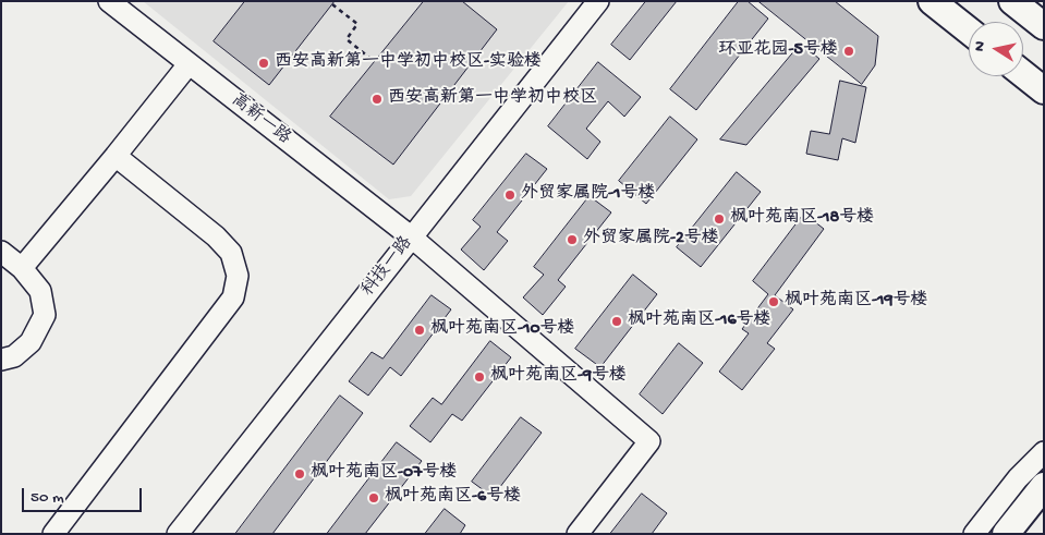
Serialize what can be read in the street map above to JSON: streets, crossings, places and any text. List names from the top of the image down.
{
  "streets": {
    "street": ["高新一路", "科技一路"]
  },
  "crossings": [
    ["高新一路", "科技一路"]
  ],
  "places": [
    "环亚花园-5号楼",
    "西安高新第一中学初中校区-实验楼",
    "西安高新第一中学初中校区",
    "外贸家属院-1号楼",
    "枫叶苑南区-18号楼",
    "外贸家属院-2号楼",
    "枫叶苑南区-19号楼",
    "枫叶苑南区-16号楼",
    "枫叶苑南区-10号楼",
    "枫叶苑南区-9号楼",
    "枫叶苑南区-07号楼",
    "枫叶苑南区-6号楼"
  ],
  "scale_bar": "50 m",
  "north": "left"
}
